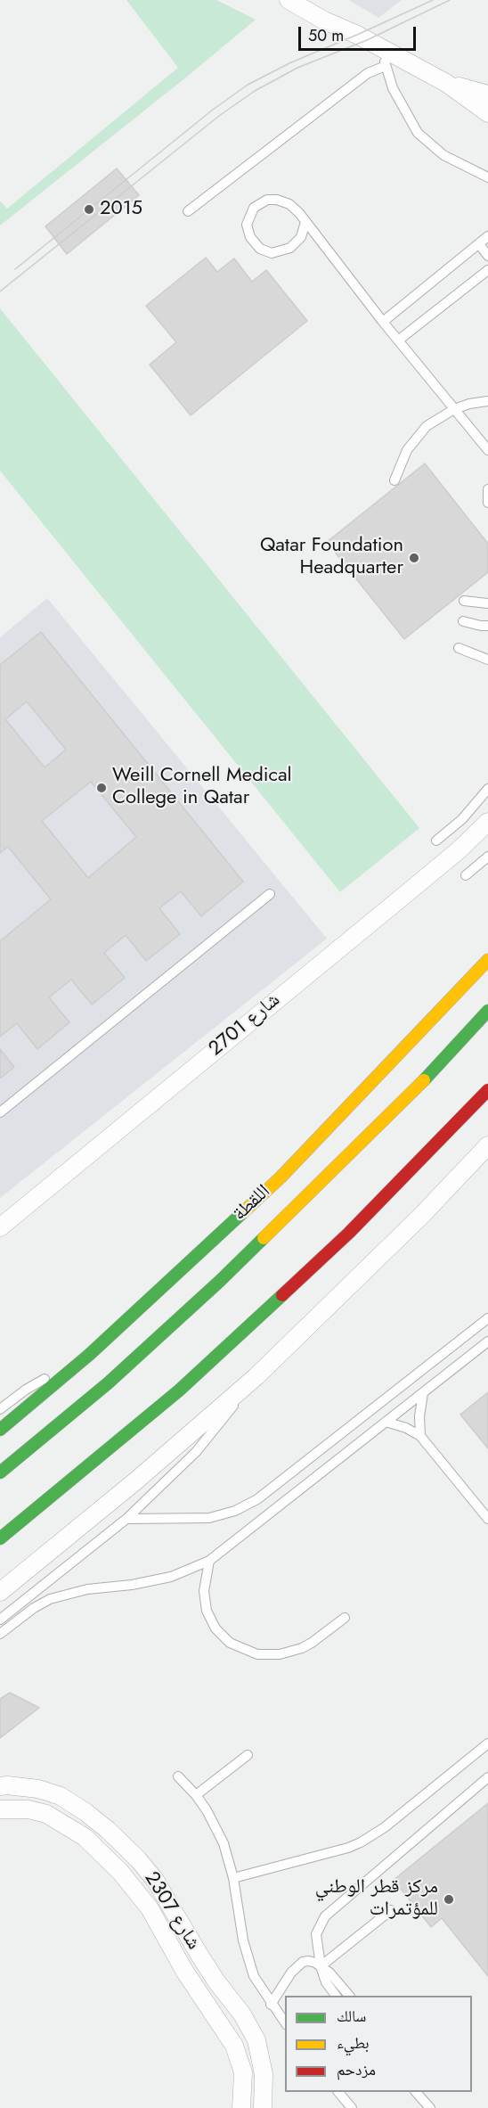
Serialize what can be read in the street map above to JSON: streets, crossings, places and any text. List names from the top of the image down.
{
  "streets": {
    "main road": ["اللقطة"],
    "street": ["شارع 2701", "شارع 2307"]
  },
  "places": [
    "2015",
    "Qatar Foundation Headquarter",
    "Weill Cornell Medical College in Qatar",
    "مركز قطر الوطني للمؤتمرات"
  ],
  "legend": ["سالك", "بطيء", "مزدحم"],
  "scale_bar": "50 m"
}
